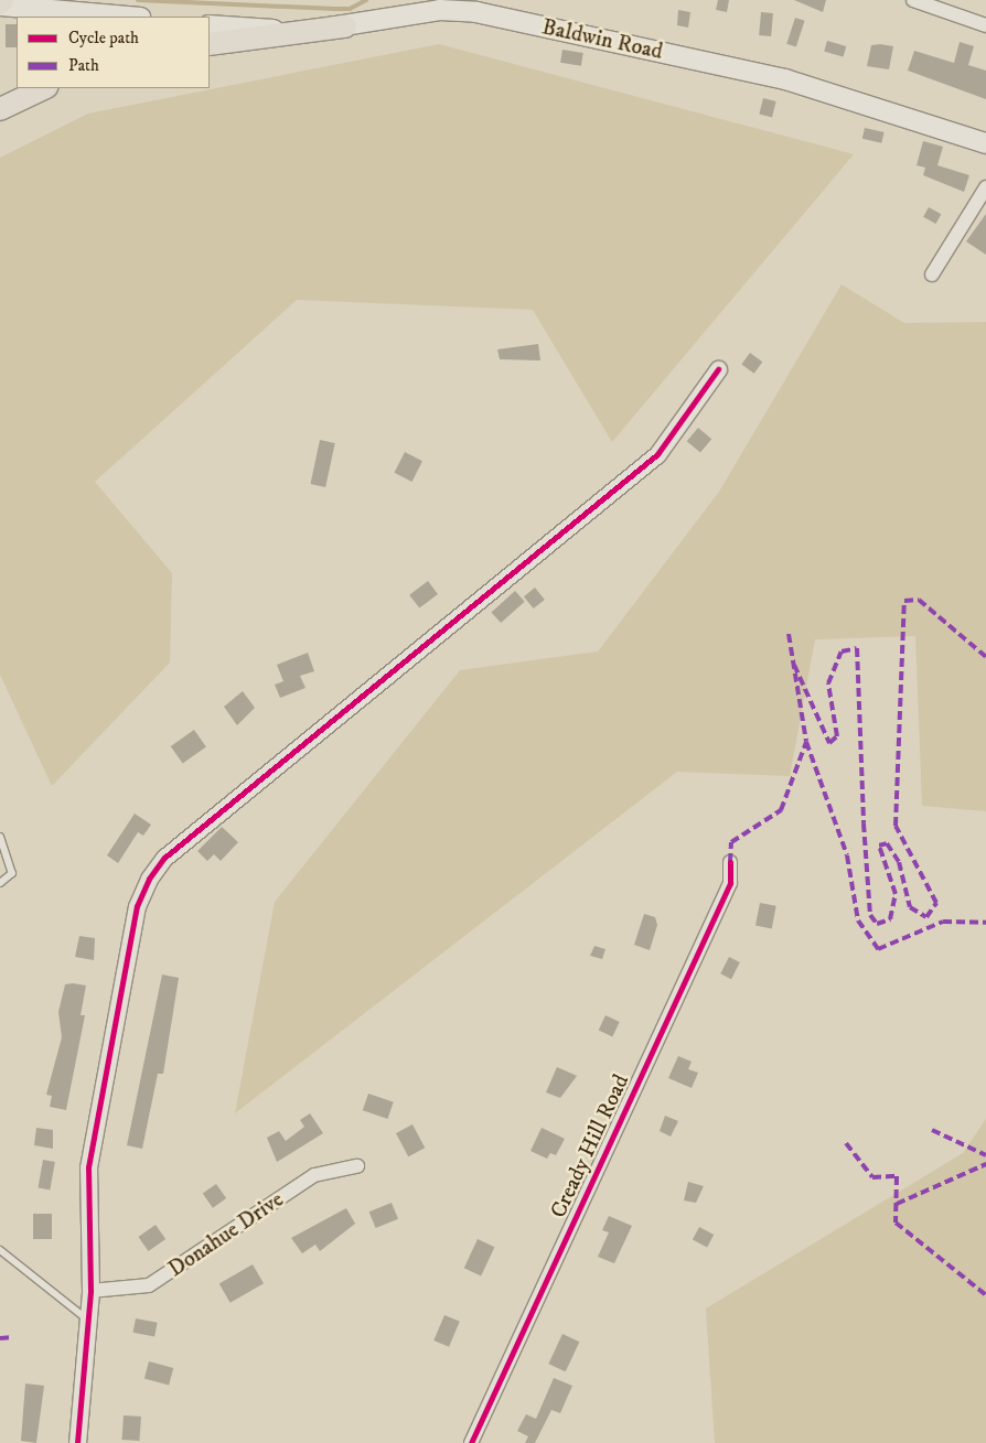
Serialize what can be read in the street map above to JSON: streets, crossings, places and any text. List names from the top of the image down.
{
  "streets": {
    "main road": ["Baldwin Road"],
    "street": ["Cready Hill Road", "Donahue Drive"]
  },
  "legend": ["Cycle path", "Path"]
}
